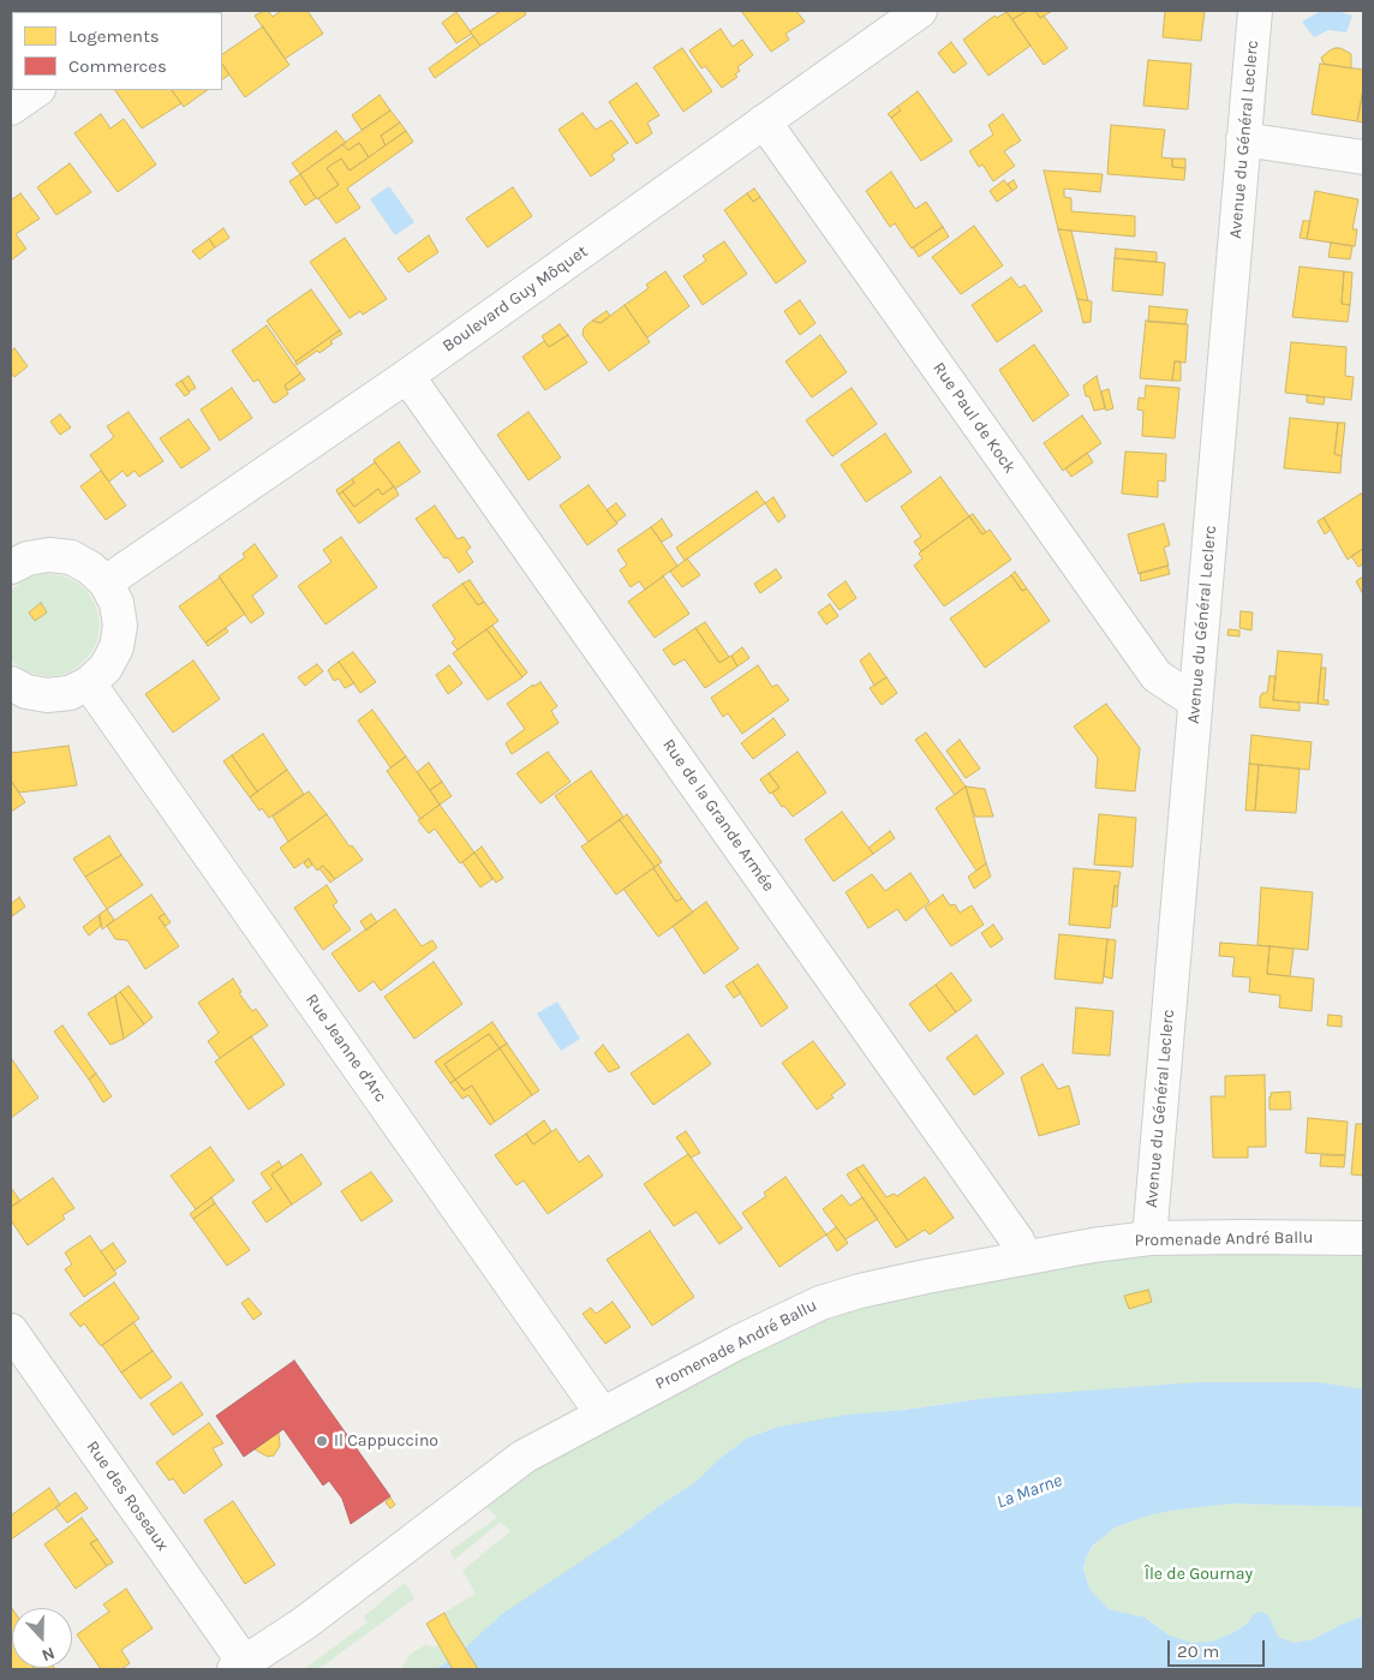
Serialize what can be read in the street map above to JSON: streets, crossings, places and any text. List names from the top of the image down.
{
  "streets": {
    "street": [
      "Avenue du Général Leclerc",
      "Boulevard Guy Môquet",
      "Rue Paul de Kock",
      "Rue de la Grande Armée",
      "Rue Jeanne d'Arc",
      "Promenade André Ballu",
      "Rue des Roseaux"
    ]
  },
  "crossings": [
    ["Avenue du Général Leclerc", "Rue Paul de Kock"],
    ["Avenue du Général Leclerc", "Promenade André Ballu"],
    ["Boulevard Guy Môquet", "Rue Paul de Kock"],
    ["Boulevard Guy Môquet", "Rue de la Grande Armée"],
    ["Rue de la Grande Armée", "Promenade André Ballu"],
    ["Rue Jeanne d'Arc", "Promenade André Ballu"],
    ["Promenade André Ballu", "Rue des Roseaux"]
  ],
  "water": ["La Marne"],
  "parks": ["Île de Gournay"],
  "places": ["Il Cappuccino"],
  "legend": ["Logements", "Commerces"],
  "scale_bar": "20 m",
  "north": "bottom"
}
